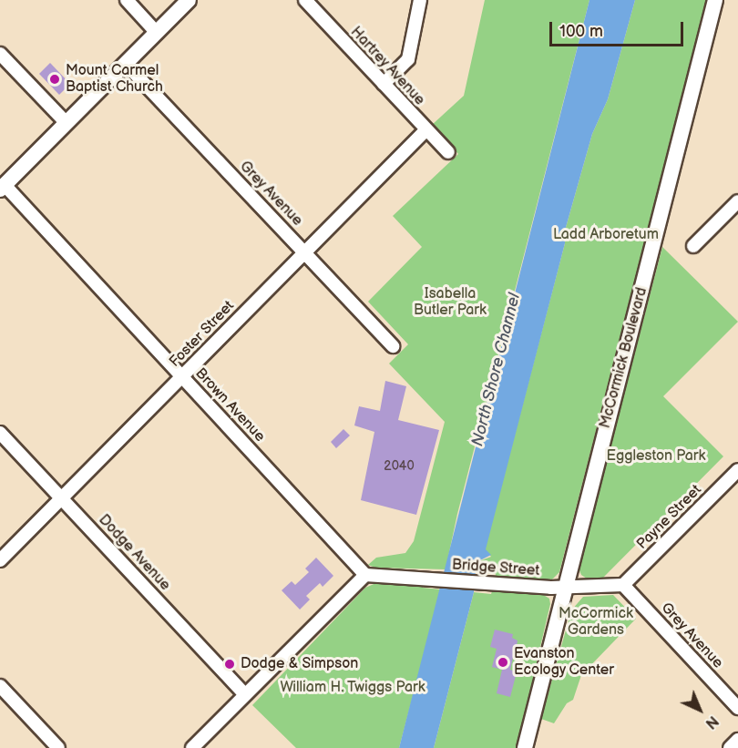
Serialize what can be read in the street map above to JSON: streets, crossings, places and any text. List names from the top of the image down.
{
  "streets": {
    "main road": ["McCormick Boulevard"],
    "street": [
      "Hartrey Avenue",
      "Grey Avenue",
      "Foster Street",
      "Brown Avenue",
      "Payne Street",
      "Dodge Avenue",
      "Bridge Street"
    ]
  },
  "crossings": [
    ["Hartrey Avenue", "Foster Street"],
    ["Grey Avenue", "Foster Street"],
    ["Grey Avenue", "Payne Street"],
    ["Grey Avenue", "Bridge Street"],
    ["Foster Street", "Brown Avenue"],
    ["Foster Street", "Dodge Avenue"],
    ["McCormick Boulevard", "Bridge Street"],
    ["Brown Avenue", "Bridge Street"],
    ["Payne Street", "Bridge Street"]
  ],
  "water": ["North Shore Channel"],
  "parks": [
    "Ladd Arboretum",
    "Isabella Butler Park",
    "Eggleston Park",
    "McCormick Gardens",
    "William H. Twiggs Park"
  ],
  "places": ["Mount Carmel Baptist Church", "Evanston Ecology Center", "Dodge & Simpson"],
  "house_numbers": ["2040"],
  "scale_bar": "100 m",
  "north": "bottom right"
}
